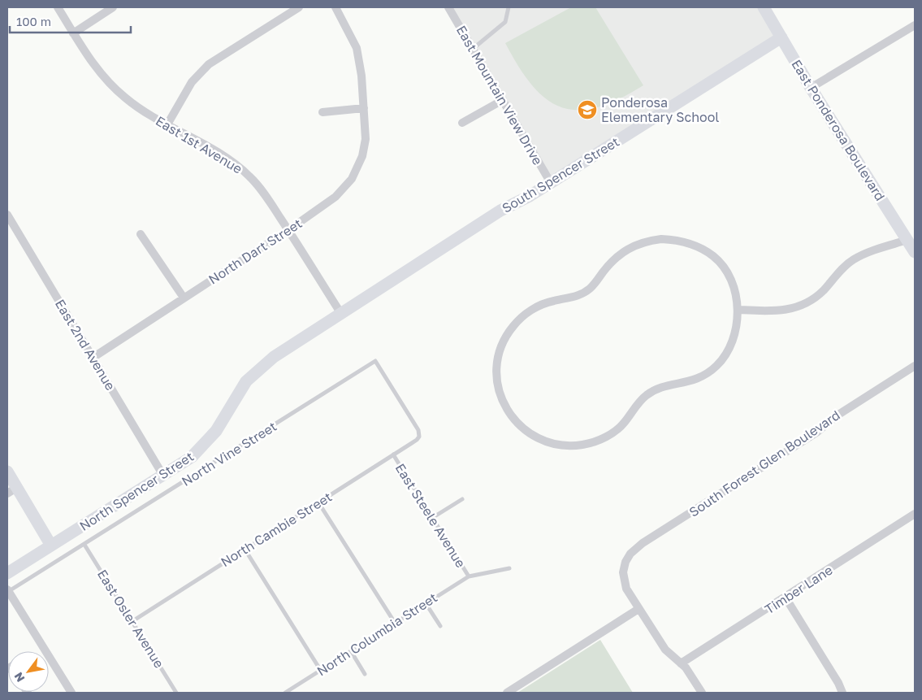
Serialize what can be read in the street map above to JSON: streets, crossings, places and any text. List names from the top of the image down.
{
  "streets": {
    "street": [
      "East Mountain View Drive",
      "East Ponderosa Boulevard",
      "East 1st Avenue",
      "South Spencer Street",
      "North Dart Street",
      "East 2nd Avenue",
      "South Forest Glen Boulevard",
      "North Spencer Street",
      "Timber Lane"
    ],
    "lane": [
      "North Vine Street",
      "East Steele Avenue",
      "North Cambie Street",
      "East Osler Avenue",
      "North Columbia Street"
    ]
  },
  "crossings": [
    ["East Mountain View Drive", "South Spencer Street"],
    ["East Ponderosa Boulevard", "South Spencer Street"],
    ["East 1st Avenue", "South Spencer Street"],
    ["East 1st Avenue", "North Dart Street"],
    ["East 1st Avenue", "North Spencer Street"],
    ["South Spencer Street", "North Spencer Street"],
    ["North Dart Street", "East 2nd Avenue"],
    ["East 2nd Avenue", "North Spencer Street"],
    ["North Vine Street", "North Cambie Street"],
    ["North Vine Street", "East Osler Avenue"],
    ["East Steele Avenue", "North Cambie Street"],
    ["East Steele Avenue", "North Columbia Street"],
    ["North Cambie Street", "East Osler Avenue"]
  ],
  "places": {
    "school or university": ["Ponderosa Elementary School"]
  },
  "scale_bar": "100 m",
  "north": "bottom left"
}
